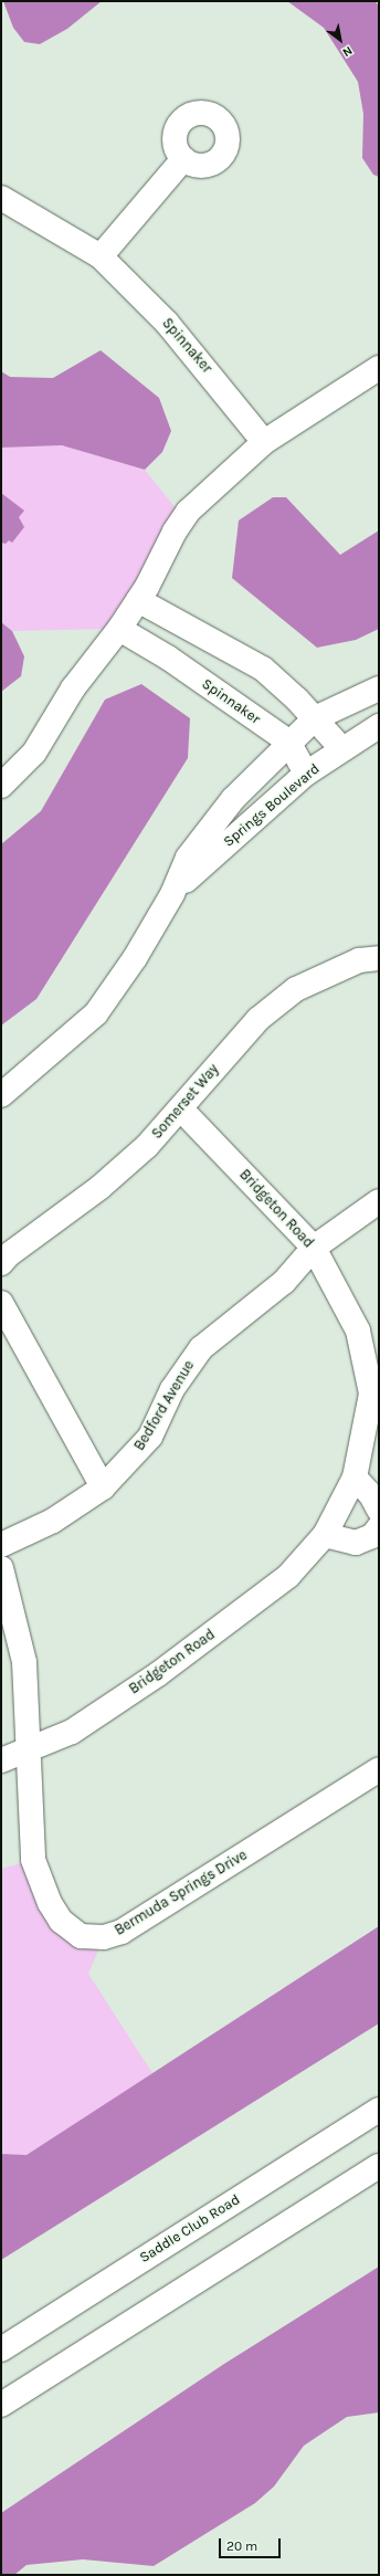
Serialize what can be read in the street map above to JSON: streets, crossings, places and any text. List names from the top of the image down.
{
  "streets": {
    "street": [
      "Spinnaker",
      "Springs Boulevard",
      "Somerset Way",
      "Bridgeton Road",
      "Bedford Avenue",
      "Bermuda Springs Drive",
      "Saddle Club Road"
    ]
  },
  "crossings": [
    ["Spinnaker", "Springs Boulevard"],
    ["Somerset Way", "Bridgeton Road"],
    ["Bridgeton Road", "Bedford Avenue"],
    ["Bridgeton Road", "Bermuda Springs Drive"]
  ],
  "scale_bar": "20 m",
  "north": "bottom right"
}
